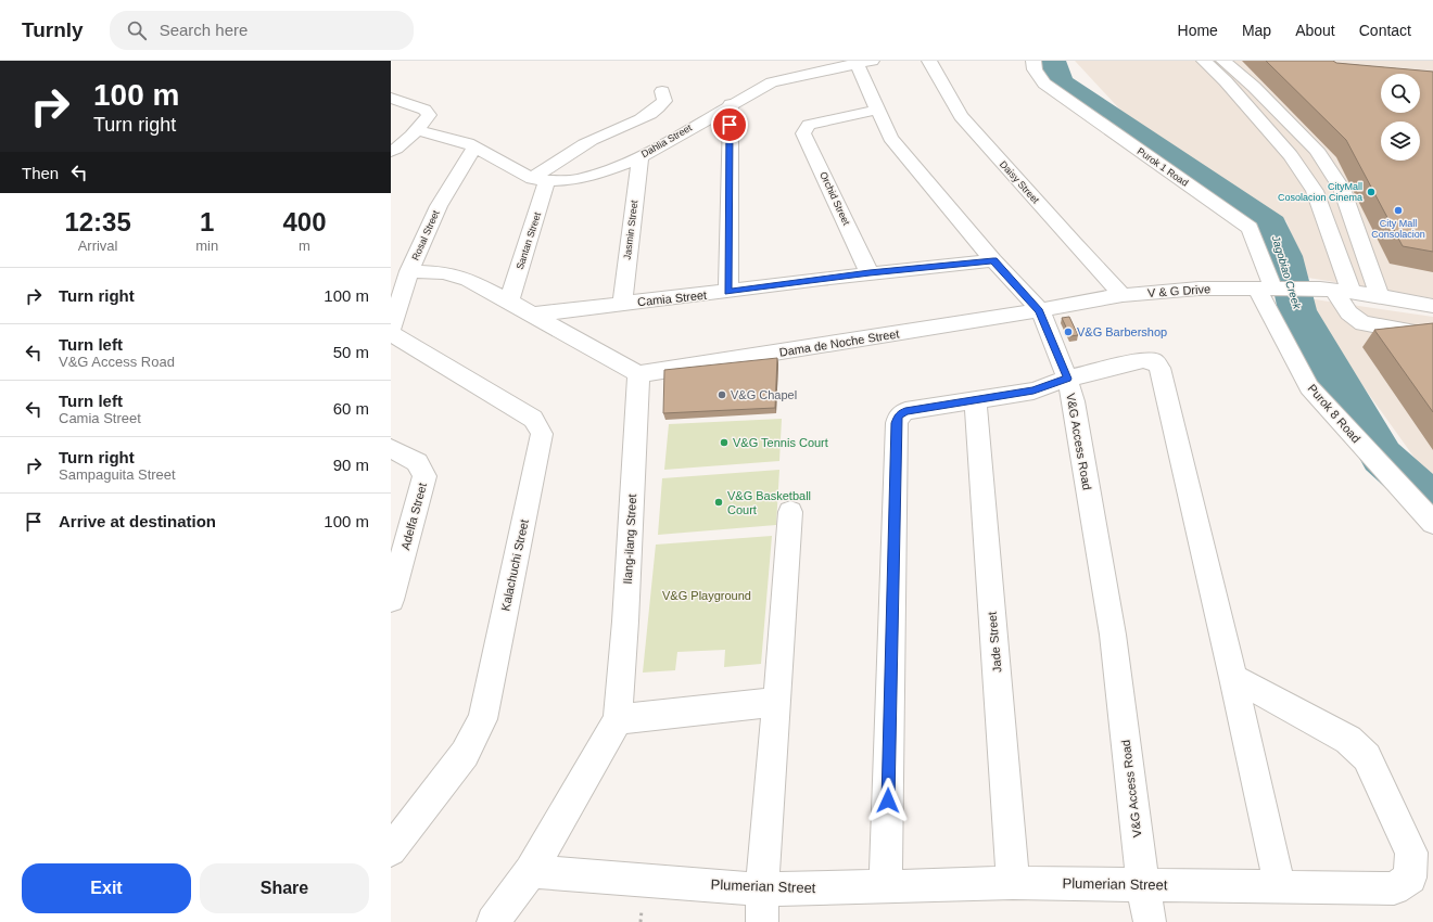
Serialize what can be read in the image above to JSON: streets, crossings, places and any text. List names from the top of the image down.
{
  "streets": {
    "street": [
      "Dahlia Street",
      "Purok 1 Road",
      "Daisy Street",
      "Orchid Street",
      "Jasmin Street",
      "Rosal Street",
      "Santan Street",
      "V & G Drive",
      "Camia Street",
      "Dama de Noche Street",
      "Purok 8 Road",
      "V&G Access Road",
      "Adelfa Street",
      "Ilang-ilang Street",
      "Kalachuchi Street",
      "Jade Street",
      "Plumerian Street"
    ]
  },
  "crossings": [
    ["Dahlia Street", "Jasmin Street"],
    ["Dahlia Street", "Santan Street"],
    ["Dahlia Street", "V&G Access Road"],
    ["Purok 1 Road", "V & G Drive"],
    ["Purok 1 Road", "Purok 8 Road"],
    ["Daisy Street", "V & G Drive"],
    ["Orchid Street", "Camia Street"],
    ["Orchid Street", "V&G Access Road"],
    ["Jasmin Street", "Camia Street"],
    ["Rosal Street", "Kalachuchi Street"],
    ["V & G Drive", "Dama de Noche Street"],
    ["V & G Drive", "Purok 8 Road"],
    ["V & G Drive", "V&G Access Road"],
    ["Camia Street", "V&G Access Road"],
    ["Dama de Noche Street", "V&G Access Road"],
    ["Dama de Noche Street", "Ilang-ilang Street"],
    ["V&G Access Road", "Plumerian Street"],
    ["Ilang-ilang Street", "Plumerian Street"],
    ["Jade Street", "Plumerian Street"]
  ],
  "water": ["Jagobiao Creek"],
  "parks": ["V&G Playground"],
  "places": [
    "CityMall Cosolacion Cinema",
    "City Mall Consolacion",
    "V&G Barbershop",
    "V&G Chapel",
    "V&G Tennis Court",
    "V&G Basketball Court"
  ],
  "page": {
    "header": "Turnly",
    "search": "Search here",
    "nav": [
      "Home",
      "Map",
      "About",
      "Contact"
    ],
    "turn": ["100 m", "Turn right"],
    "then": "Then",
    "eta": [
      "12:35",
      "Arrival",
      "1",
      "min",
      "400",
      "m"
    ],
    "list": [
      {
        "name": "Turn right",
        "value": "100 m"
      },
      {
        "name": "Turn left",
        "note": "V&G Access Road",
        "value": "50 m"
      },
      {
        "name": "Turn left",
        "note": "Camia Street",
        "value": "60 m"
      },
      {
        "name": "Turn right",
        "note": "Sampaguita Street",
        "value": "90 m"
      },
      {
        "name": "Arrive at destination",
        "value": "100 m"
      }
    ],
    "buttons": ["Exit", "Share"]
  }
}
